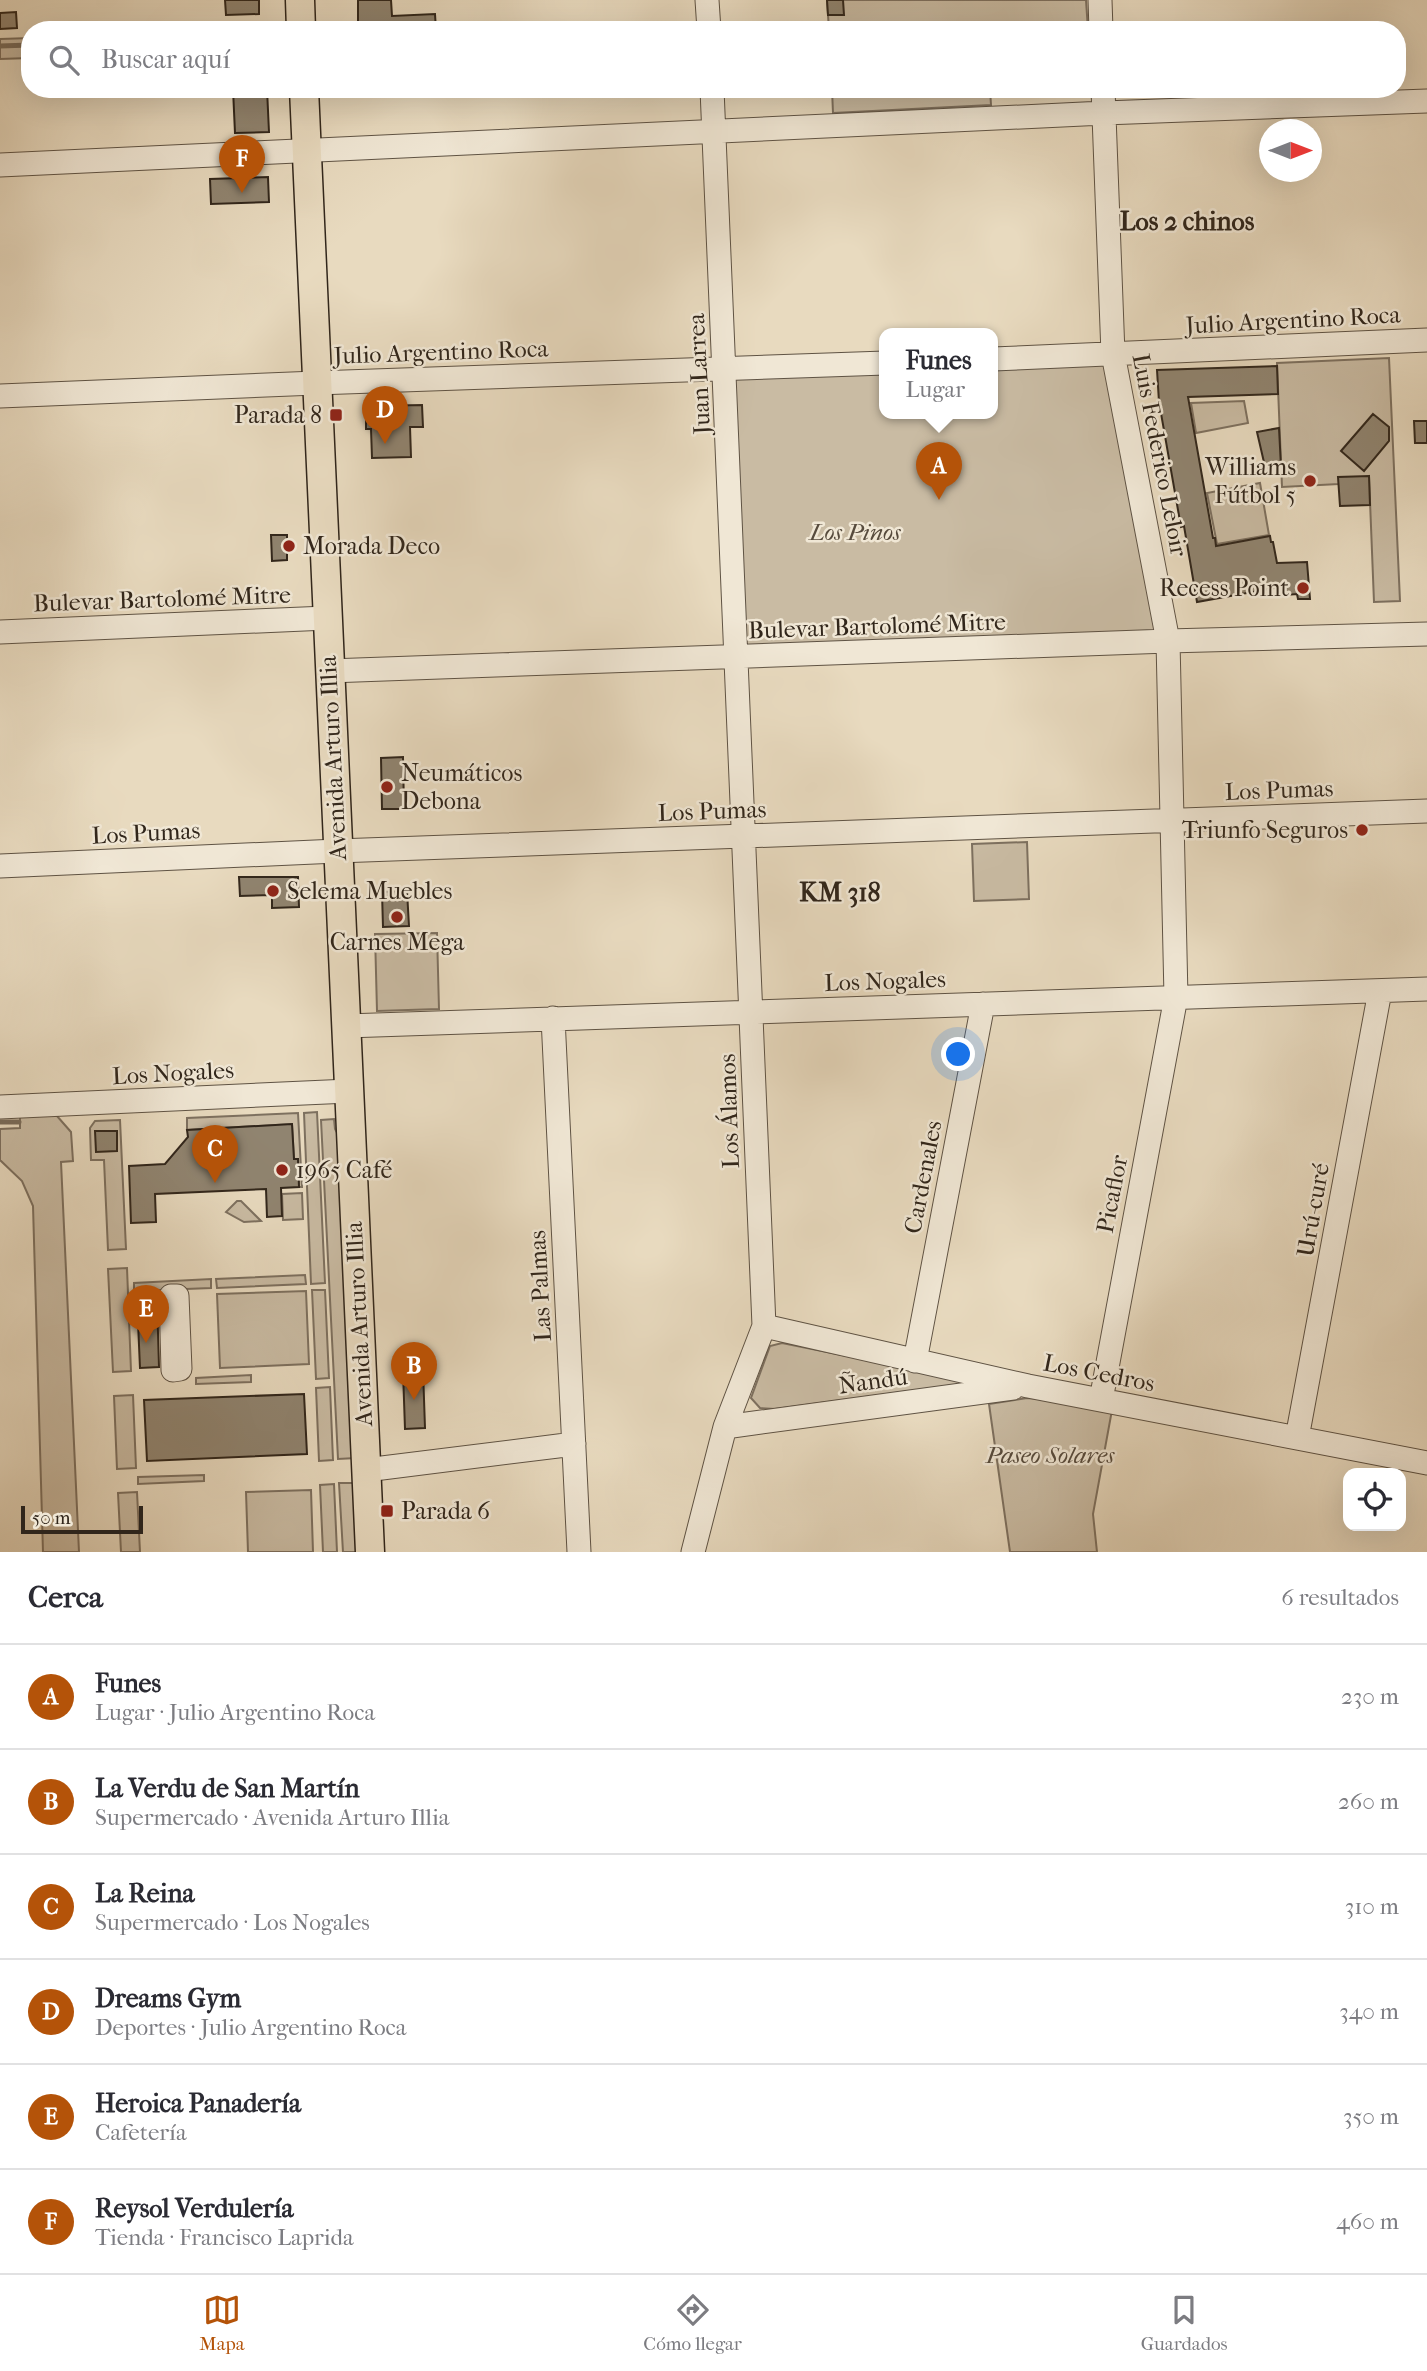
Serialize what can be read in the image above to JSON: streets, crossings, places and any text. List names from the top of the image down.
{
  "streets": {
    "main road": ["Avenida Arturo Illia"],
    "street": [
      "Julio Argentino Roca",
      "Juan Larrea",
      "Luis Federico Leloir",
      "Bulevar Bartolomé Mitre",
      "Los Pumas",
      "Los Nogales",
      "Los Álamos",
      "Cardenales",
      "Picaflor",
      "Urú-curé",
      "Las Palmas",
      "Los Cedros",
      "Ñandú"
    ]
  },
  "crossings": [
    ["Julio Argentino Roca", "Juan Larrea"],
    ["Julio Argentino Roca", "Luis Federico Leloir"],
    ["Julio Argentino Roca", "Avenida Arturo Illia"],
    ["Juan Larrea", "Bulevar Bartolomé Mitre"],
    ["Juan Larrea", "Los Álamos"],
    ["Luis Federico Leloir", "Bulevar Bartolomé Mitre"],
    ["Luis Federico Leloir", "Los Pumas"],
    ["Luis Federico Leloir", "Los Nogales"],
    ["Luis Federico Leloir", "Picaflor"],
    ["Bulevar Bartolomé Mitre", "Avenida Arturo Illia"],
    ["Bulevar Bartolomé Mitre", "Los Álamos"],
    ["Avenida Arturo Illia", "Los Pumas"],
    ["Avenida Arturo Illia", "Los Nogales"],
    ["Los Pumas", "Los Álamos"],
    ["Los Nogales", "Los Álamos"],
    ["Los Nogales", "Cardenales"],
    ["Los Nogales", "Picaflor"],
    ["Los Nogales", "Urú-curé"],
    ["Los Nogales", "Las Palmas"],
    ["Los Álamos", "Los Cedros"],
    ["Los Álamos", "Ñandú"],
    ["Cardenales", "Los Cedros"],
    ["Picaflor", "Los Cedros"],
    ["Urú-curé", "Los Cedros"],
    ["Los Cedros", "Ñandú"]
  ],
  "districts": ["Los 2 chinos", "KM 318"],
  "parks": ["Los Pinos", "Paseo Solares"],
  "places": {
    "transit": ["Parada 8", "Parada 6"],
    "other": [
      "Williams Fútbol 5",
      "Morada Deco",
      "Recess Point",
      "Neumáticos Debona",
      "Triunfo Seguros",
      "Selema Muebles",
      "Carnes Mega",
      "1965 Café"
    ]
  },
  "scale_bar": "50 m",
  "north": "right",
  "page": {
    "search": "Buscar aquí",
    "pins": [
      "F",
      "D",
      "A",
      "C",
      "E",
      "B"
    ],
    "popup": ["Funes", "Lugar"],
    "scale": "50 m",
    "heading": ["Cerca", "6 resultados"],
    "list": [
      {
        "mark": "A",
        "name": "Funes",
        "note": "Lugar · Julio Argentino Roca",
        "value": "230 m"
      },
      {
        "mark": "B",
        "name": "La Verdu de San Martín",
        "note": "Supermercado · Avenida Arturo Illia",
        "value": "260 m"
      },
      {
        "mark": "C",
        "name": "La Reina",
        "note": "Supermercado · Los Nogales",
        "value": "310 m"
      },
      {
        "mark": "D",
        "name": "Dreams Gym",
        "note": "Deportes · Julio Argentino Roca",
        "value": "340 m"
      },
      {
        "mark": "E",
        "name": "Heroica Panadería",
        "note": "Cafetería",
        "value": "350 m"
      },
      {
        "mark": "F",
        "name": "Reysol Verdulería",
        "note": "Tienda · Francisco Laprida",
        "value": "460 m"
      }
    ],
    "nav": ["Mapa", "Cómo llegar", "Guardados"]
  }
}
